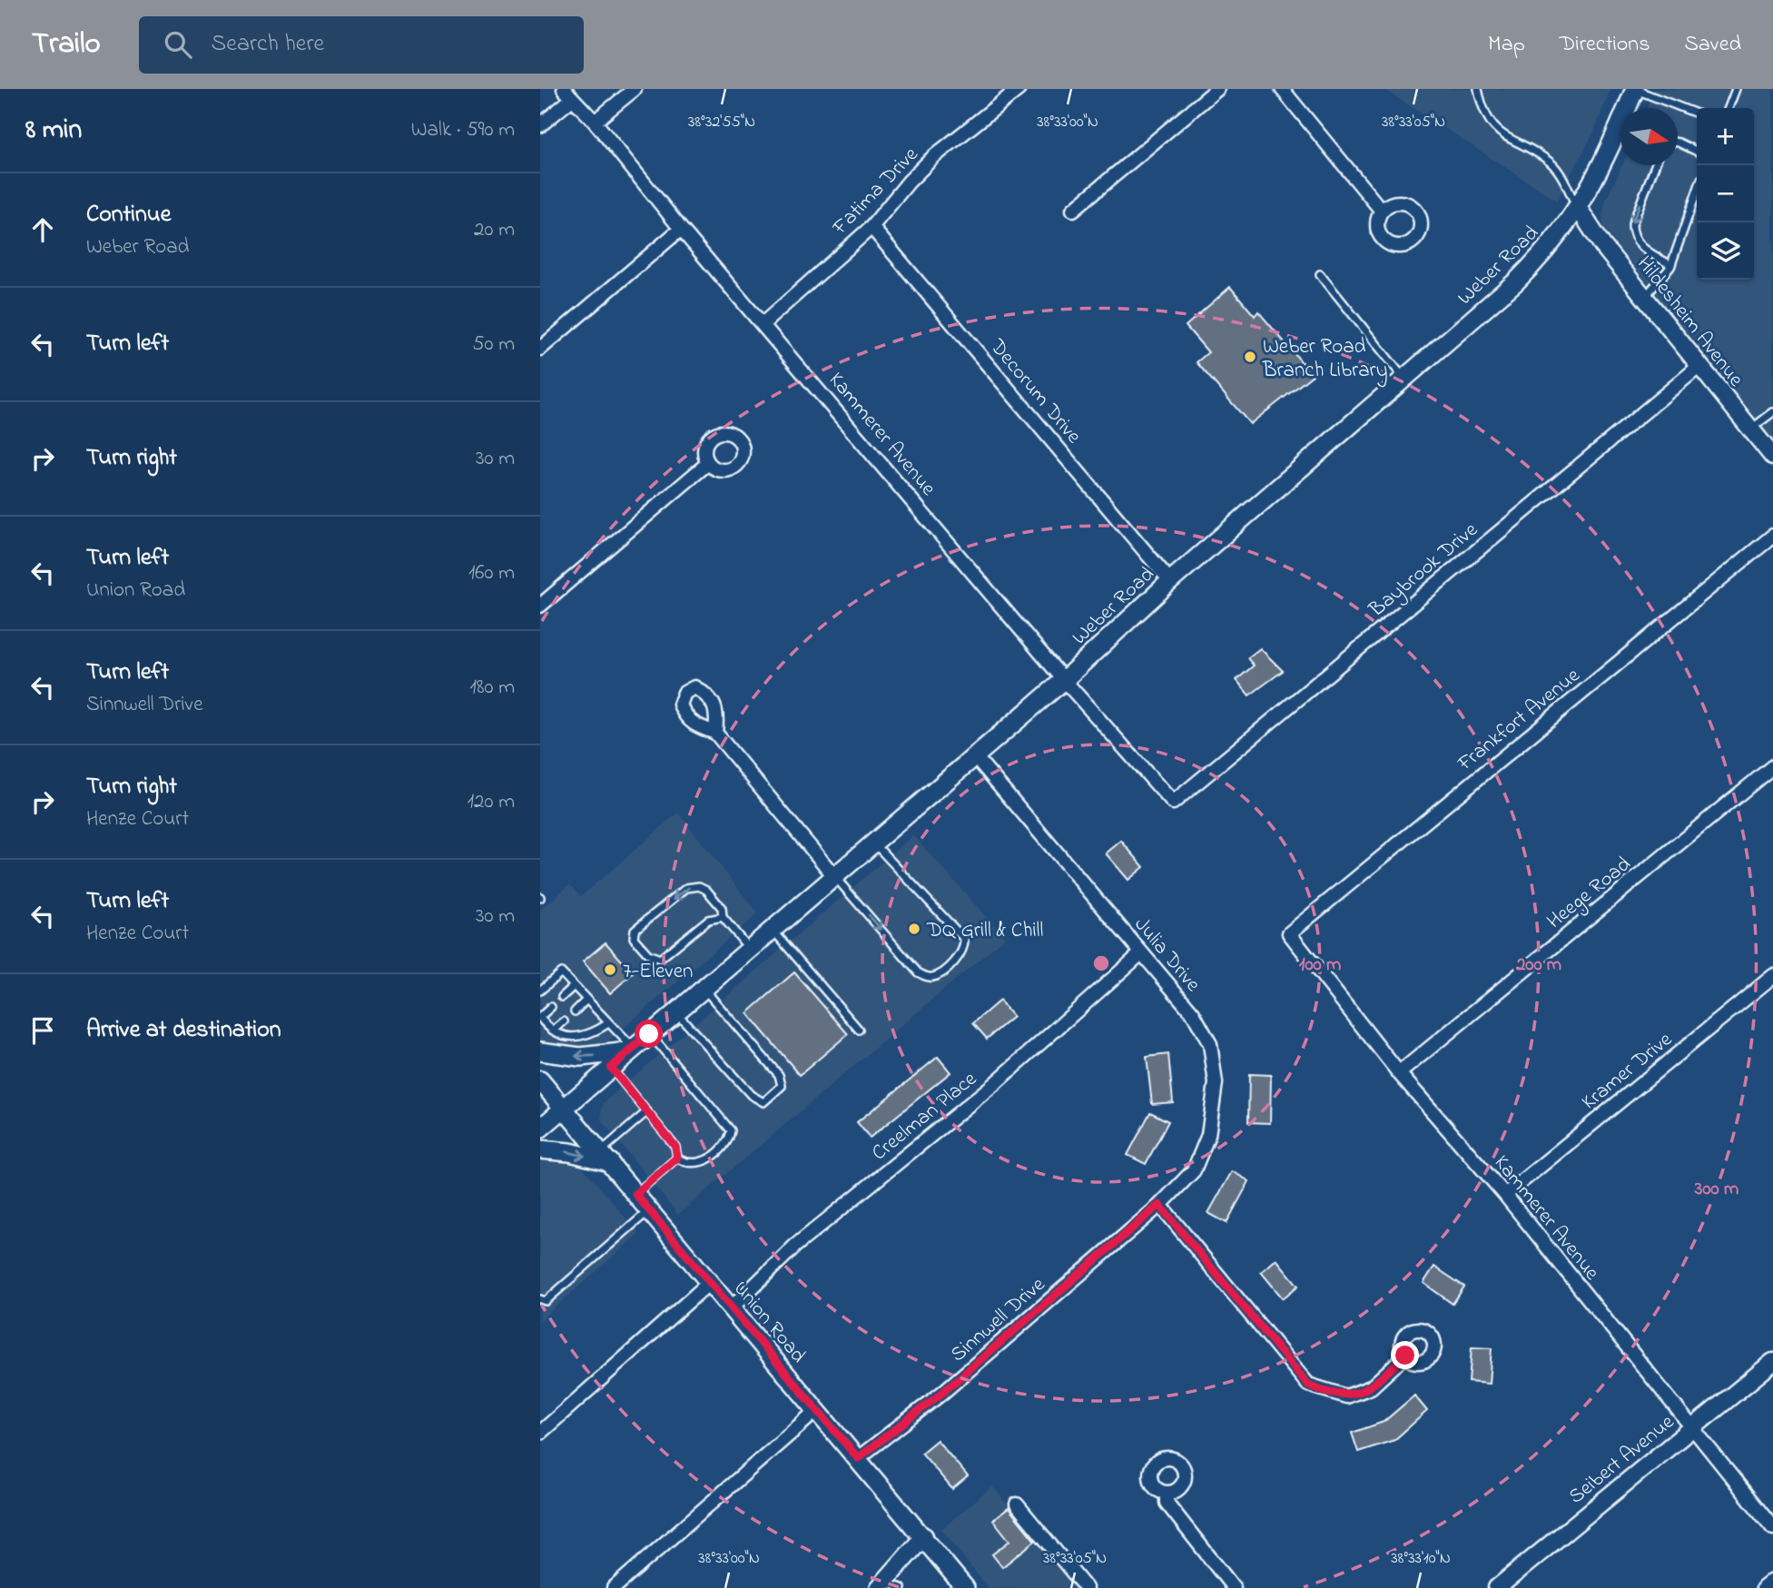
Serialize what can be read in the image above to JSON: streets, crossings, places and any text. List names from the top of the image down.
{
  "streets": {
    "main road": ["Weber Road", "Union Road"],
    "street": [
      "Fatima Drive",
      "Hildesheim Avenue",
      "Decorum Drive",
      "Kammerer Avenue",
      "Baybrook Drive",
      "Frankfort Avenue",
      "Heege Road",
      "Julia Drive",
      "Kramer Drive",
      "Creelman Place",
      "Sinnwell Drive",
      "Seibert Avenue"
    ]
  },
  "crossings": [
    ["Fatima Drive", "Decorum Drive"],
    ["Fatima Drive", "Kammerer Avenue"],
    ["Weber Road", "Hildesheim Avenue"],
    ["Weber Road", "Decorum Drive"],
    ["Weber Road", "Kammerer Avenue"],
    ["Weber Road", "Julia Drive"],
    ["Weber Road", "Union Road"],
    ["Hildesheim Avenue", "Baybrook Drive"],
    ["Kammerer Avenue", "Baybrook Drive"],
    ["Kammerer Avenue", "Frankfort Avenue"],
    ["Kammerer Avenue", "Heege Road"],
    ["Kammerer Avenue", "Kramer Drive"],
    ["Kammerer Avenue", "Seibert Avenue"],
    ["Julia Drive", "Creelman Place"],
    ["Julia Drive", "Sinnwell Drive"],
    ["Creelman Place", "Union Road"],
    ["Sinnwell Drive", "Union Road"]
  ],
  "places": ["Weber Road Branch Library", "DQ Grill & Chill", "7-Eleven"],
  "north": "right",
  "page": {
    "header": "Trailo",
    "search": "Search here",
    "nav": ["Map", "Directions", "Saved"],
    "heading": ["8 min", "Walk · 590 m"],
    "map_buttons": ["+", "−"],
    "list": [
      ["Continue", "Weber Road", "20 m"],
      ["Turn left", "50 m"],
      ["Turn right", "30 m"],
      ["Turn left", "Union Road", "160 m"],
      ["Turn left", "Sinnwell Drive", "180 m"],
      ["Turn right", "Henze Court", "120 m"],
      ["Turn left", "Henze Court", "30 m"],
      "Arrive at destination"
    ]
  },
  "coordinates": [
    "38°32'55\"N",
    "38°33'00\"N",
    "38°33'05\"N",
    "38°33'10\"N"
  ],
  "rings": ["100 m", "200 m", "300 m"]
}
